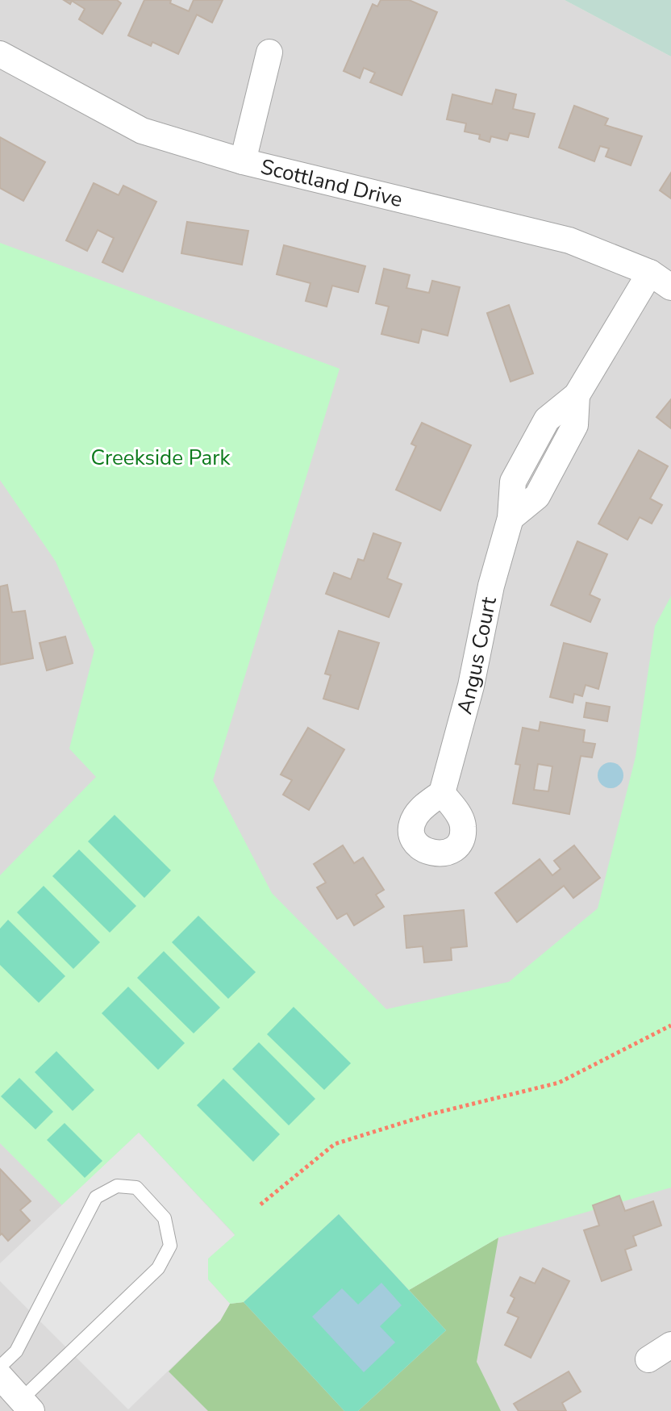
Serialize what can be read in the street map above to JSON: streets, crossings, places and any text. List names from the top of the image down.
{
  "streets": {
    "street": ["Scottland Drive", "Angus Court"]
  },
  "crossings": [
    ["Scottland Drive", "Angus Court"]
  ],
  "parks": ["Creekside Park"]
}
